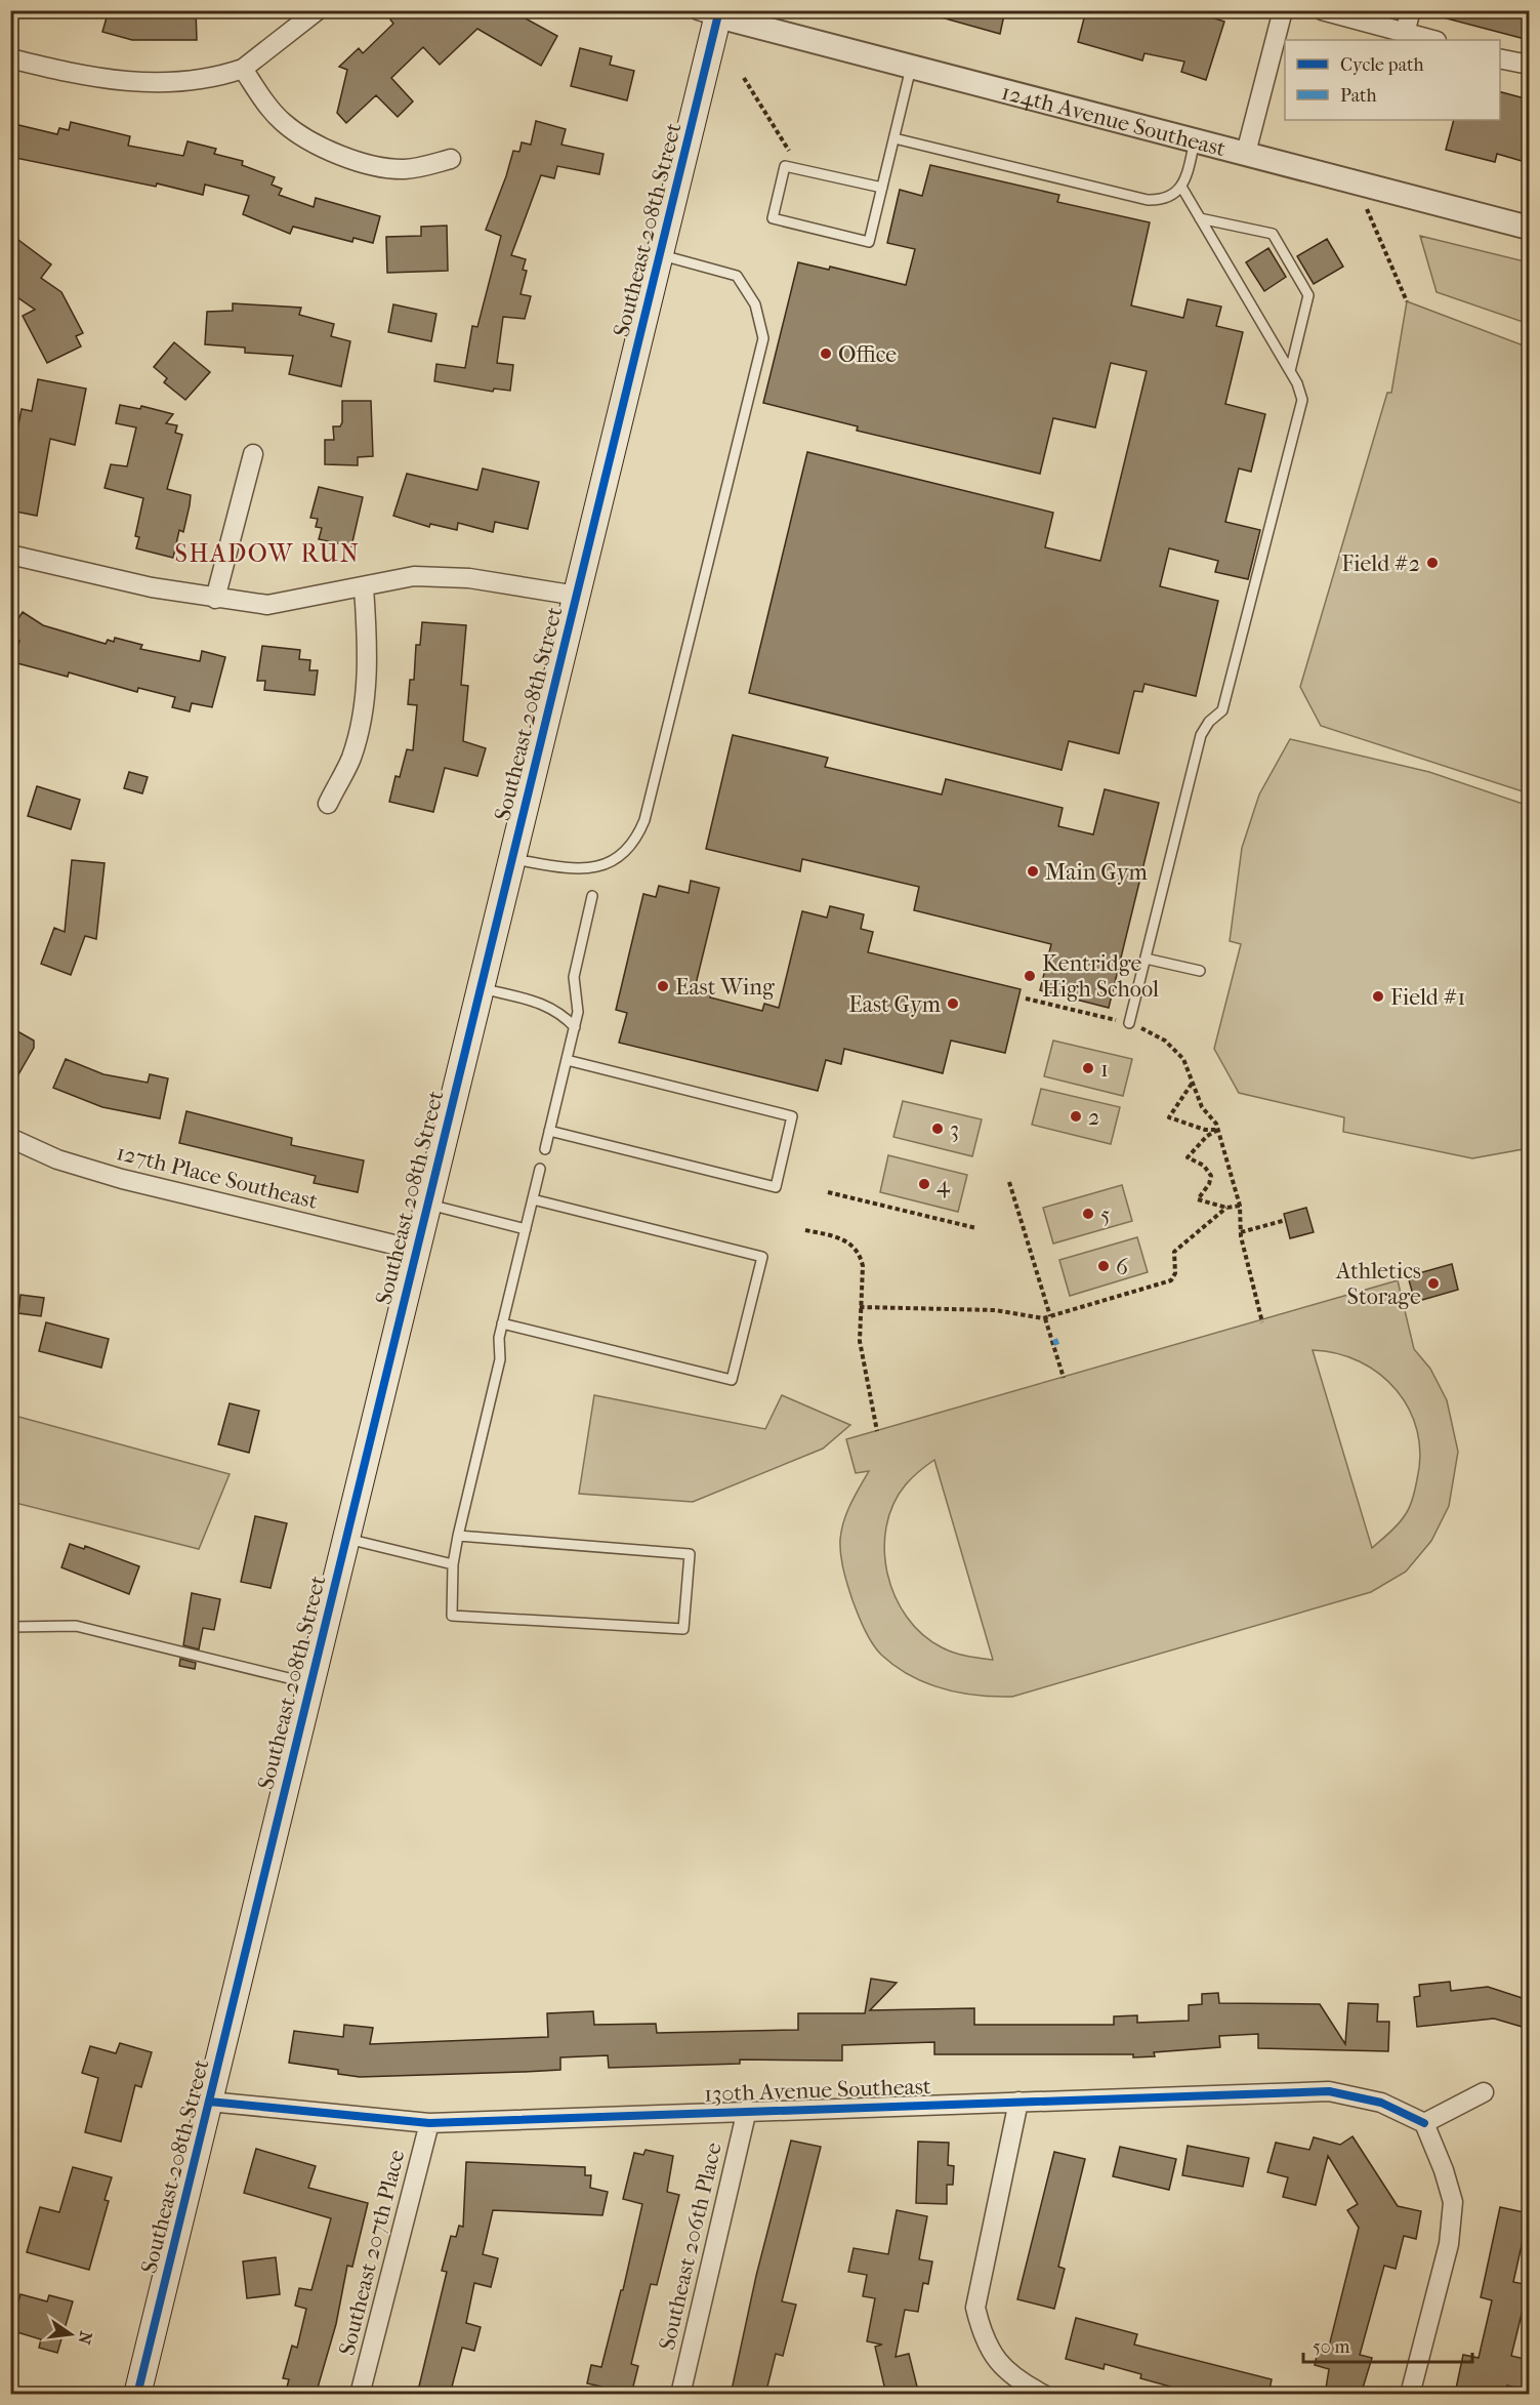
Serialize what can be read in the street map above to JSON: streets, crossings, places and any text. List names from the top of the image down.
{
  "streets": {
    "main road": ["Southeast 208th Street"],
    "street": [
      "124th Avenue Southeast",
      "127th Place Southeast",
      "130th Avenue Southeast",
      "Southeast 206th Place",
      "Southeast 207th Place"
    ]
  },
  "crossings": [
    ["124th Avenue Southeast", "Southeast 208th Street"],
    ["Southeast 208th Street", "127th Place Southeast"],
    ["Southeast 208th Street", "130th Avenue Southeast"],
    ["130th Avenue Southeast", "Southeast 206th Place"],
    ["130th Avenue Southeast", "Southeast 207th Place"]
  ],
  "districts": ["SHADOW RUN"],
  "places": [
    "Office",
    "Field #2",
    "Main Gym",
    "Kentridge High School",
    "East Wing",
    "Field #1",
    "East Gym",
    "1",
    "2",
    "3",
    "4",
    "5",
    "6",
    "Athletics Storage"
  ],
  "legend": ["Cycle path", "Path"],
  "scale_bar": "50 m",
  "north": "right"
}
